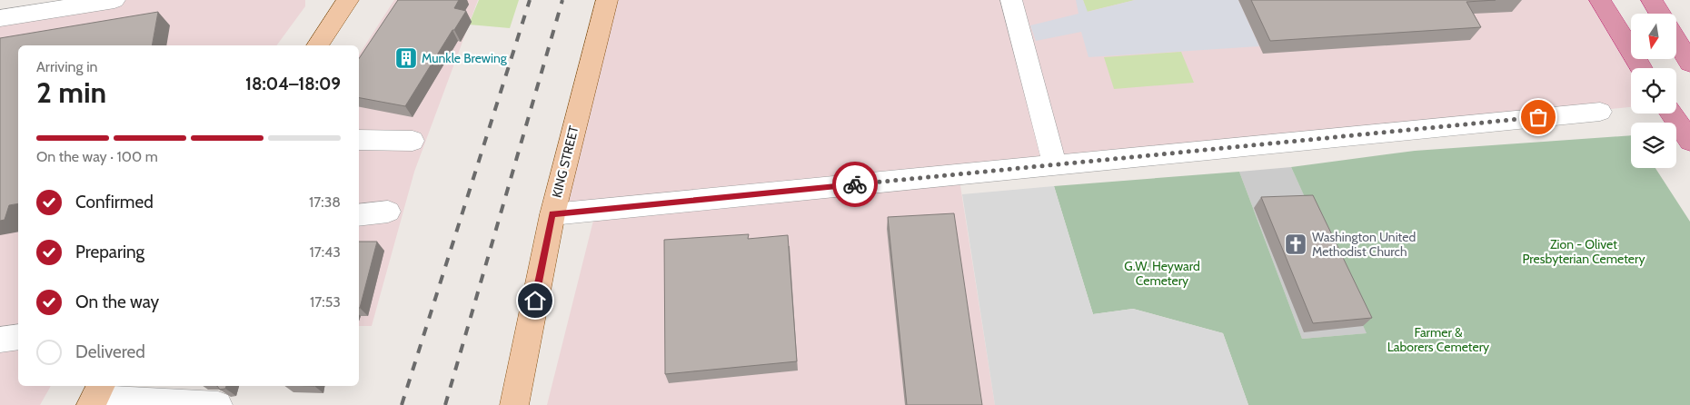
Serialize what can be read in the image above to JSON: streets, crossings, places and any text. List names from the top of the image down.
{
  "streets": {
    "main road": ["KING STREET"]
  },
  "parks": ["Zion - Olivet Presbyterian Cemetery", "G.W. Heyward Cemetery", "Farmer & Laborers Cemetery"],
  "places": {
    "building": ["Munkle Brewing"],
    "church": ["Washington United Methodist Church"]
  },
  "north": "bottom",
  "page": {
    "heading": ["2 min", "Arriving in", "18:04–18:09"],
    "bar": "On the way · 100 m",
    "list": [
      ["Confirmed", "17:38"],
      ["Preparing", "17:43"],
      ["On the way", "17:53"],
      "Delivered"
    ]
  }
}
